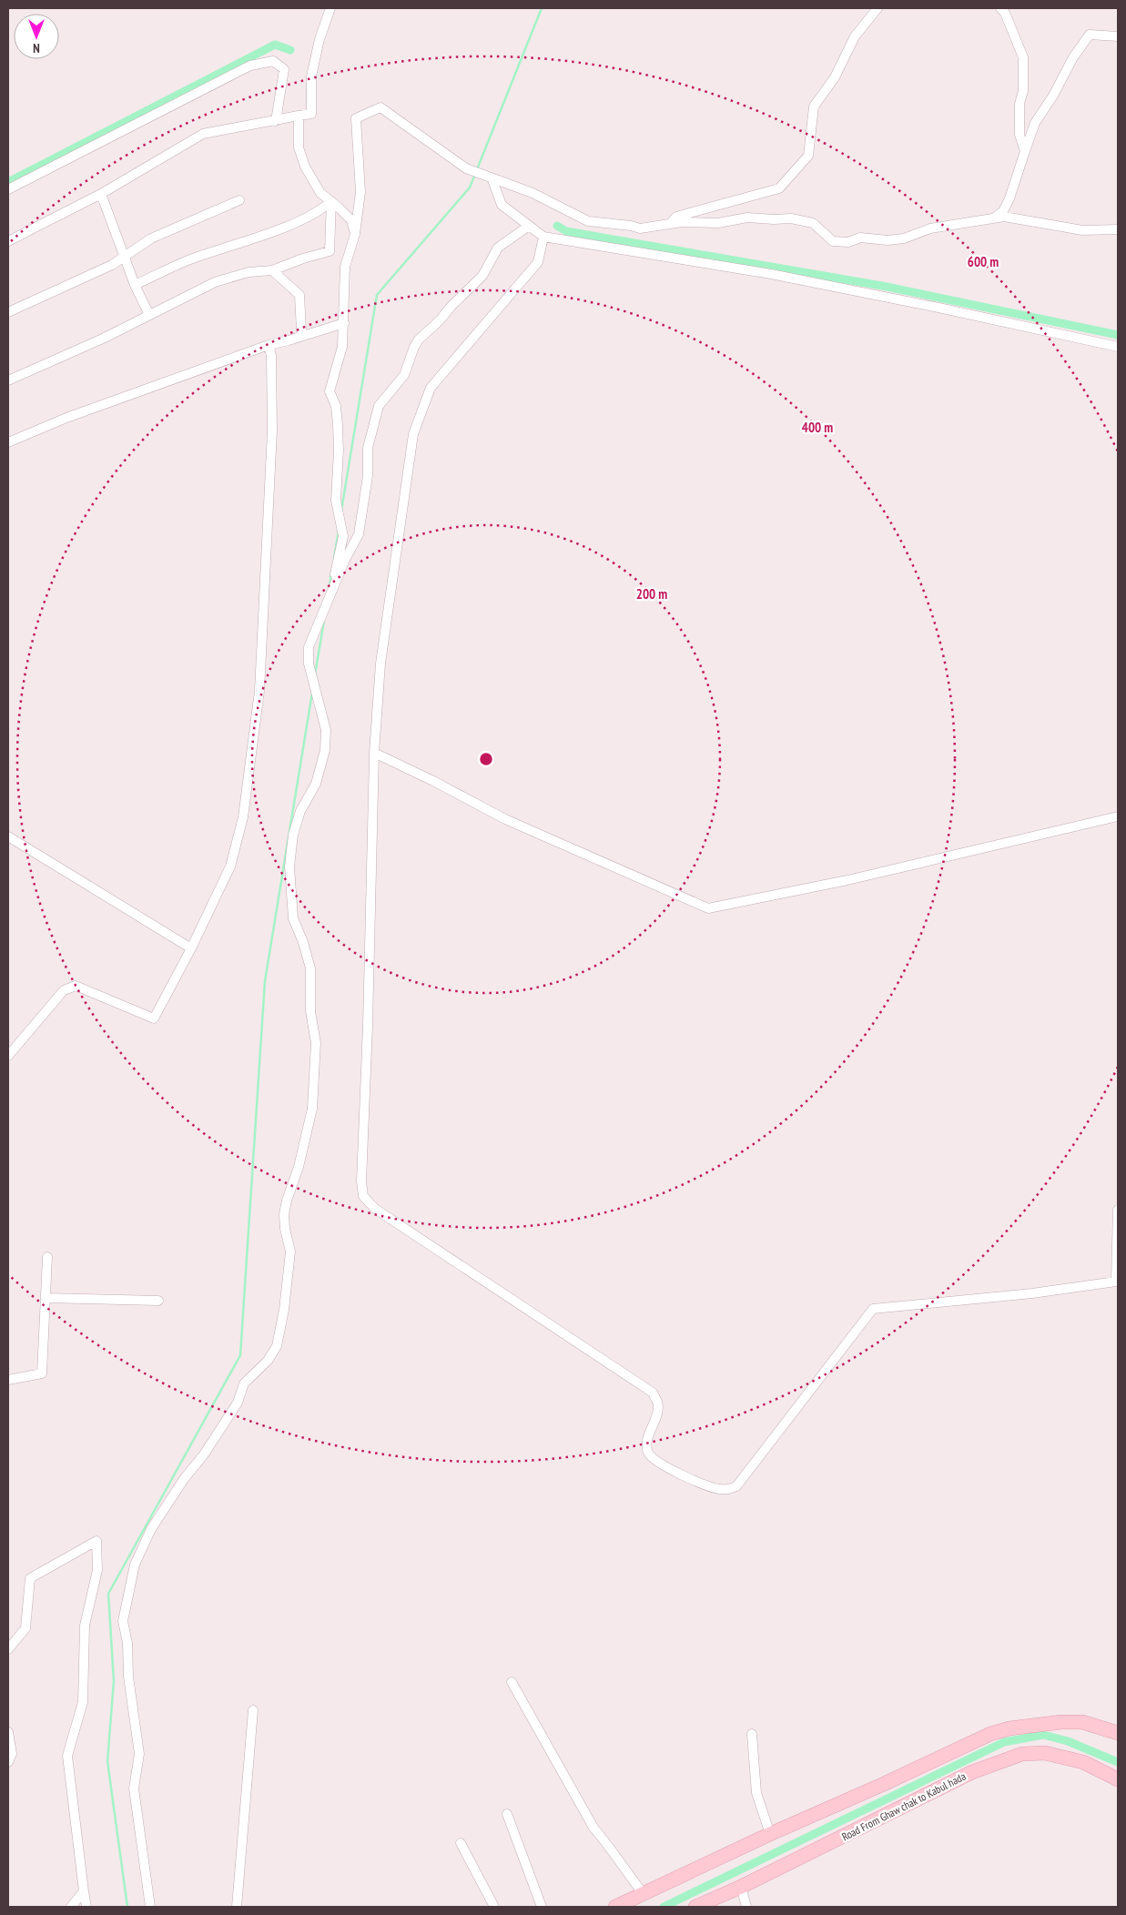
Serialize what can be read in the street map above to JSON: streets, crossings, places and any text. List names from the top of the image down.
{
  "streets": {
    "street": ["Road From Ghaw chak to Kabul hada"]
  },
  "north": "bottom",
  "rings": ["600 m", "400 m", "200 m"]
}
